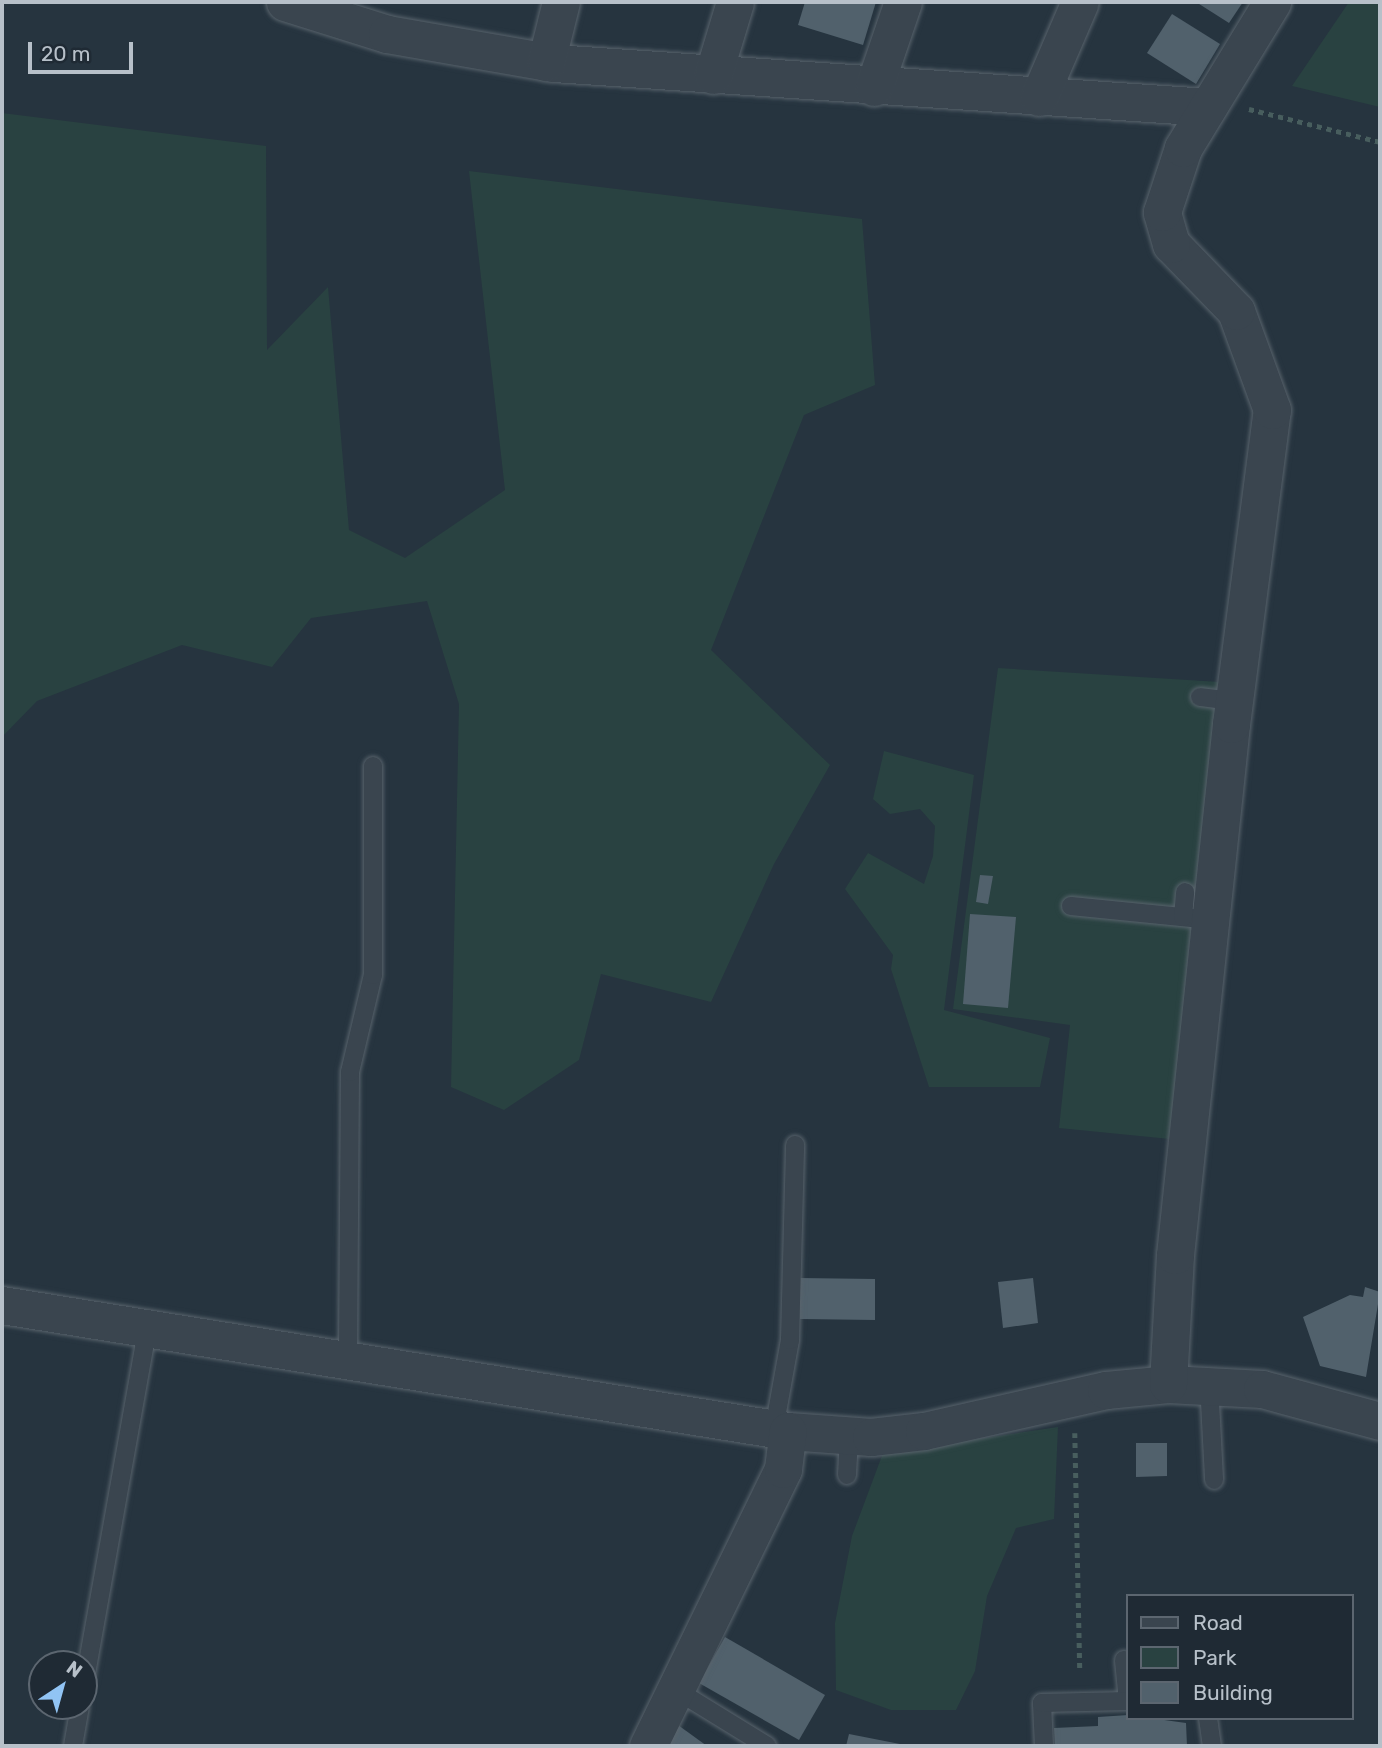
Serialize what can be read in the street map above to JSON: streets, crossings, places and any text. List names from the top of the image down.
{
  "legend": ["Road", "Park", "Building"],
  "scale_bar": "20 m",
  "north": "top right"
}
